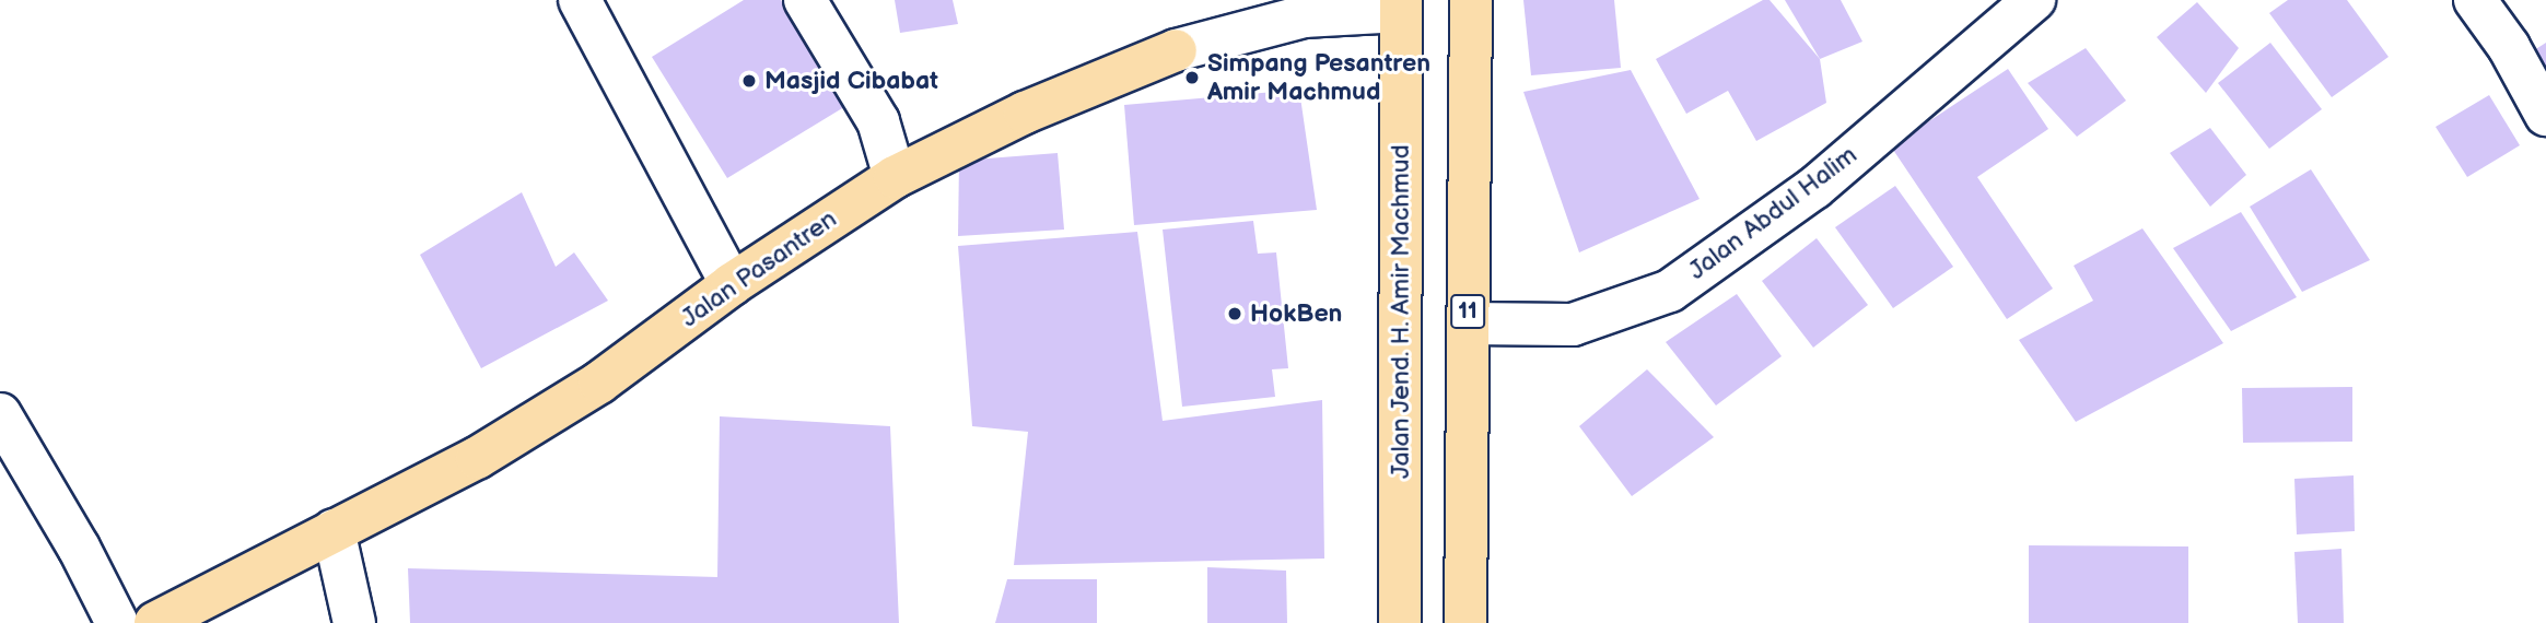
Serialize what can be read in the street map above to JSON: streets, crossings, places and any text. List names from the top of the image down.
{
  "streets": {
    "main road": ["Jalan Pasantren", "Jalan Jend. H. Amir Machmud", "11"],
    "street": ["Jalan Abdul Halim"]
  },
  "crossings": [
    ["Jalan Abdul Halim", "11"],
    ["Jalan Pasantren", "Jalan Jend. H. Amir Machmud"]
  ],
  "places": ["Simpang Pesantren Amir Machmud", "Masjid Cibabat", "HokBen"]
}
